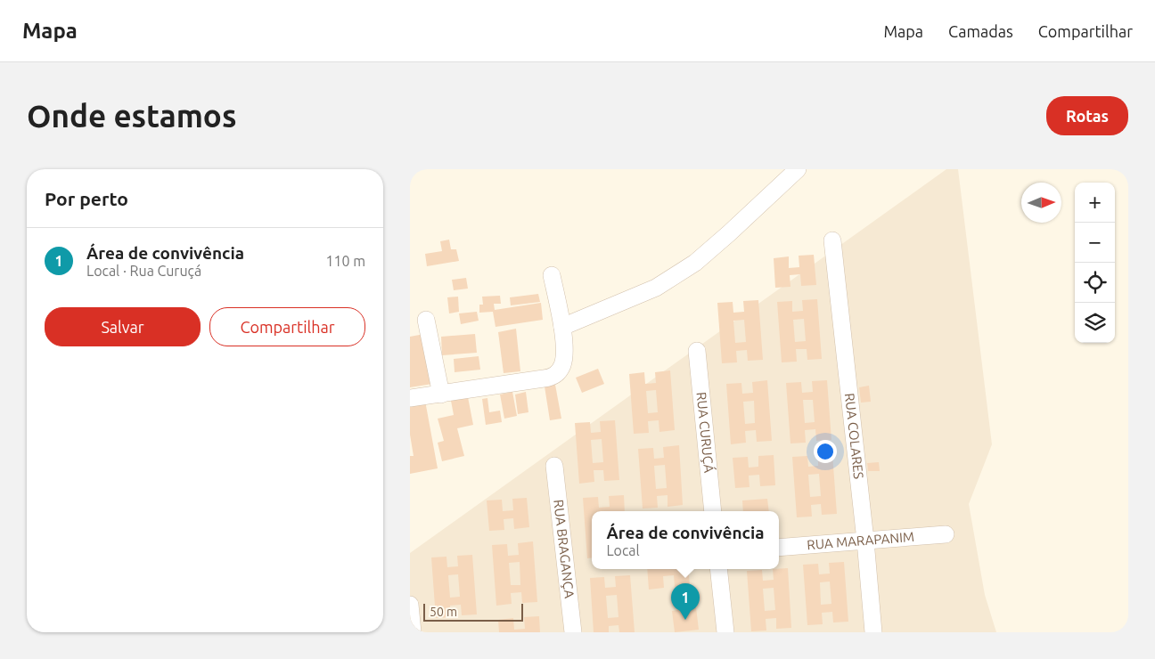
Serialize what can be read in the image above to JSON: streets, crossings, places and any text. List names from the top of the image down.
{
  "streets": {
    "street": [
      "RUA CURUÇÁ",
      "RUA COLARES",
      "RUA MARAPANIM",
      "RUA BRAGANÇA"
    ]
  },
  "crossings": [
    ["RUA COLARES", "RUA MARAPANIM"]
  ],
  "scale_bar": "50 m",
  "north": "right",
  "page": {
    "header": "Mapa",
    "nav": ["Mapa", "Camadas", "Compartilhar"],
    "buttons": [
      "Rotas",
      ["Salvar", "Compartilhar"]
    ],
    "title": "Onde estamos",
    "heading": "Por perto",
    "map_buttons": ["+", "−"],
    "list": [
      {
        "mark": "1",
        "name": "Área de convivência",
        "note": "Local · Rua Curuçá",
        "value": "110 m"
      }
    ],
    "popup": ["Área de convivência", "Local"],
    "pins": "1",
    "scale": "50 m"
  }
}
